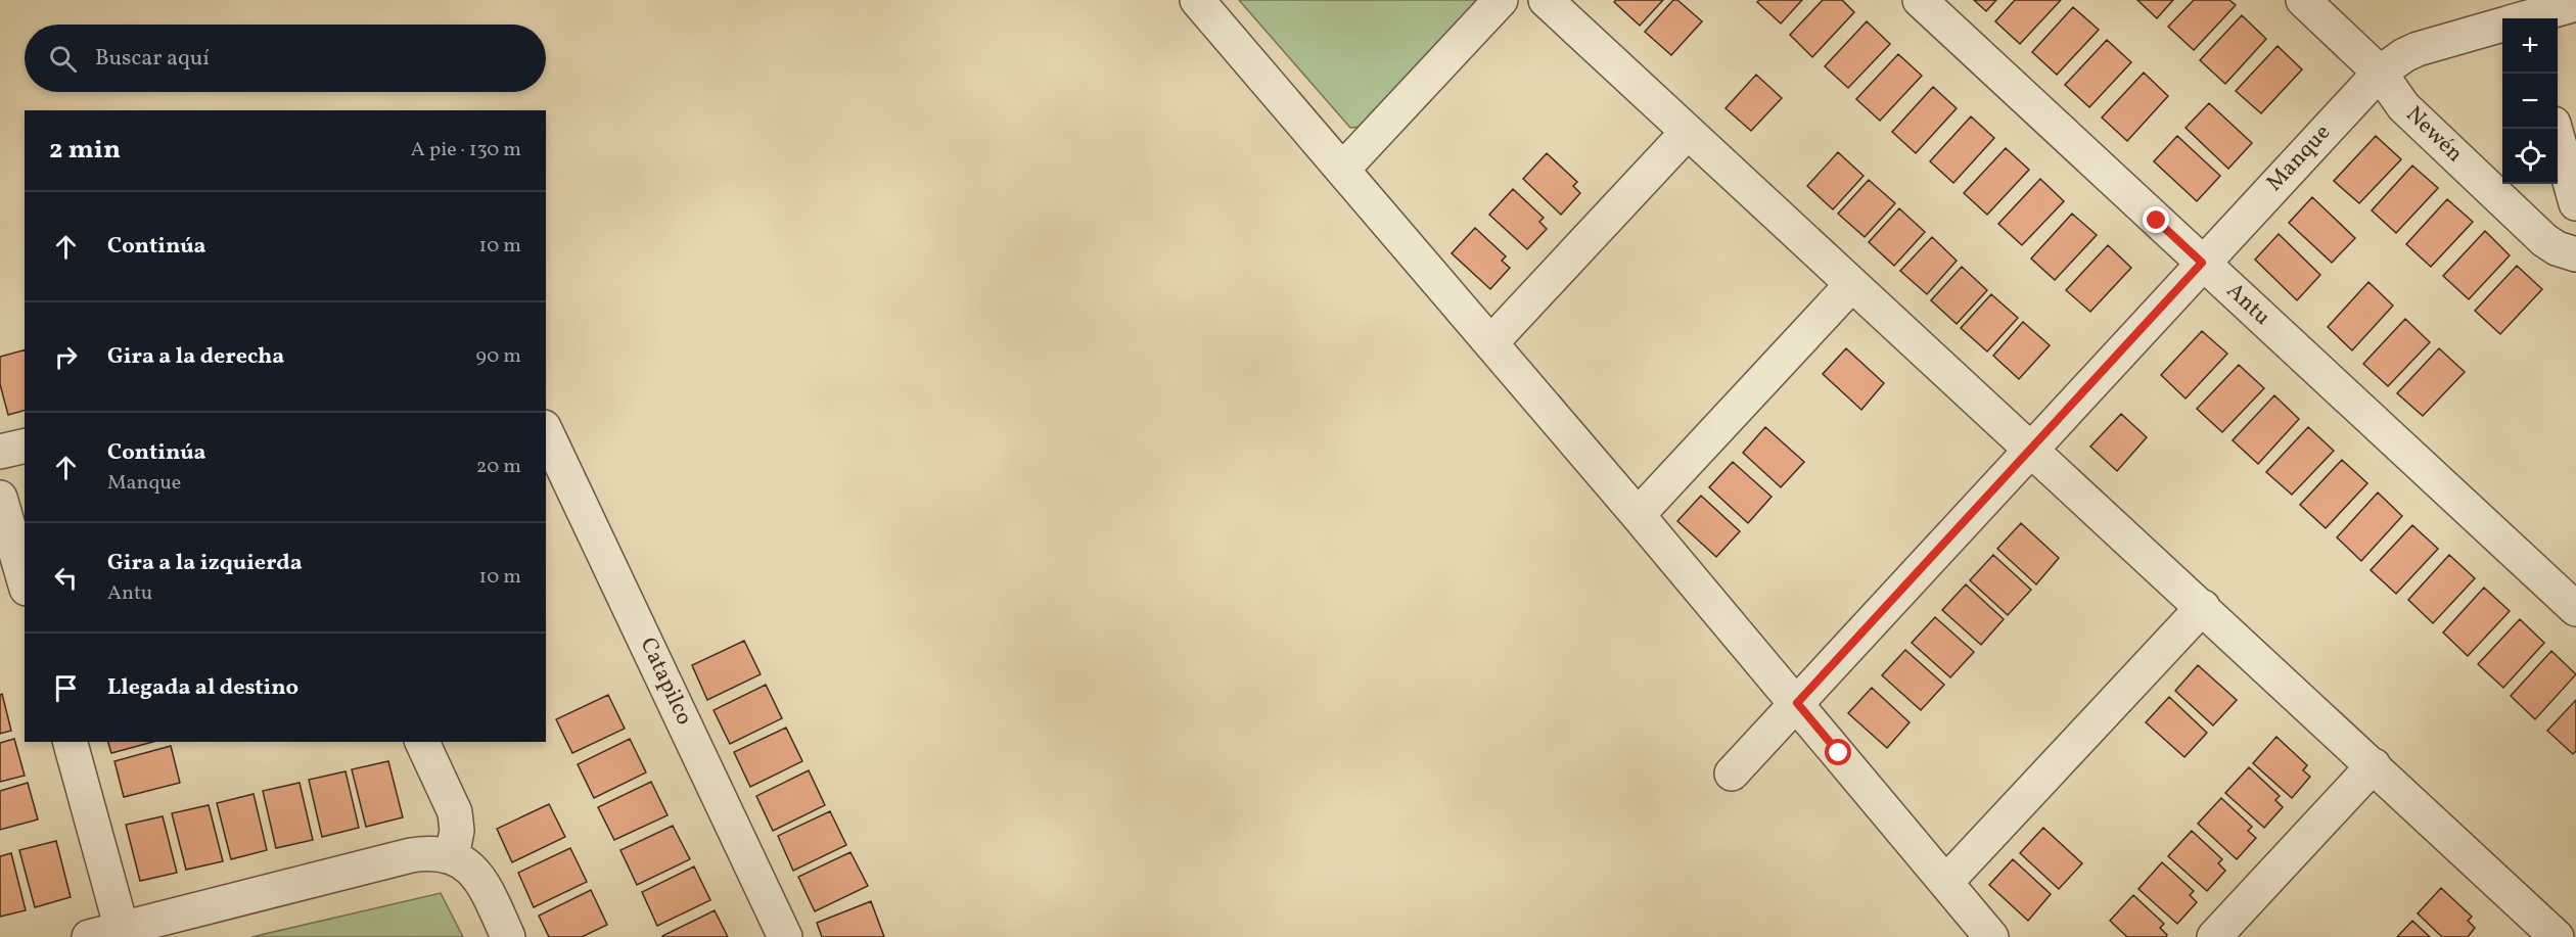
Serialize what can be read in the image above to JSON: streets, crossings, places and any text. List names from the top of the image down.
{
  "streets": {
    "street": [
      "Newén",
      "Manque",
      "Antu",
      "Catapilco"
    ]
  },
  "crossings": [
    ["Newén", "Manque"],
    ["Manque", "Antu"]
  ],
  "page": {
    "map_buttons": ["+", "−"],
    "search": "Buscar aquí",
    "heading": ["2 min", "A pie · 130 m"],
    "list": [
      ["Continúa", "10 m"],
      ["Gira a la derecha", "90 m"],
      ["Continúa", "Manque", "20 m"],
      ["Gira a la izquierda", "Antu", "10 m"],
      "Llegada al destino"
    ]
  }
}
